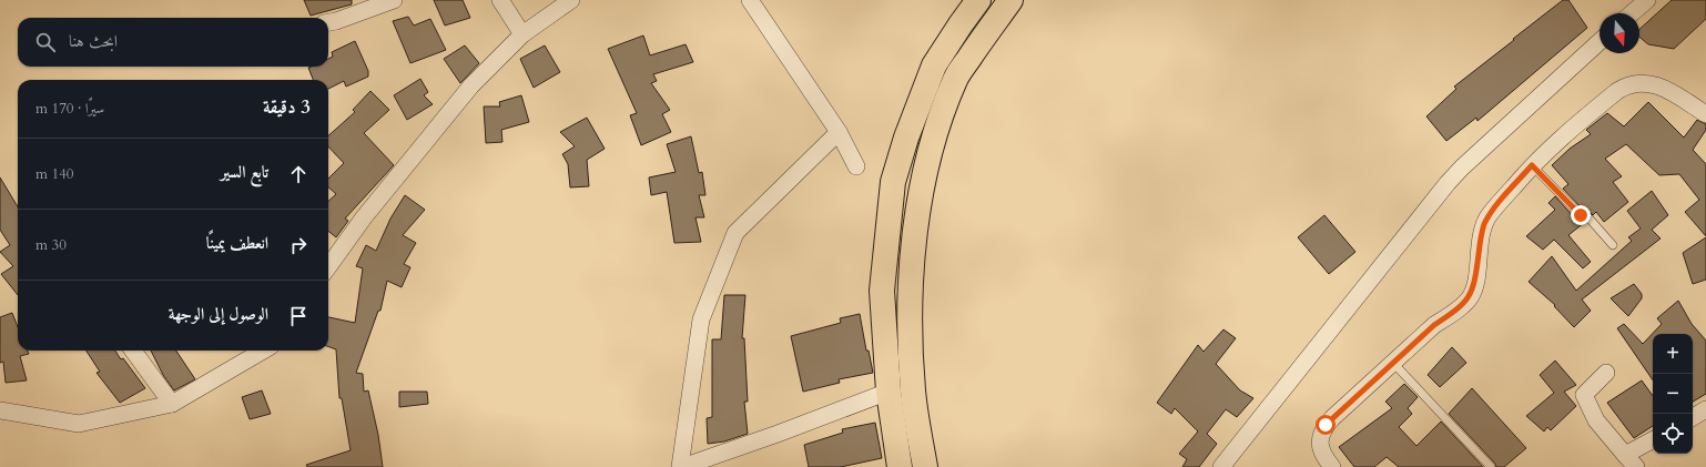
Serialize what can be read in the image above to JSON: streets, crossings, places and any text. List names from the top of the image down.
{
  "north": "bottom",
  "page": {
    "search": "ابحث هنا",
    "heading": ["3 دقيقة", "سيرًا · 170 m"],
    "list": [
      ["تابع السير", "140 m"],
      ["انعطف يمينًا", "30 m"],
      "الوصول إلى الوجهة"
    ],
    "map_buttons": ["+", "−"]
  }
}
